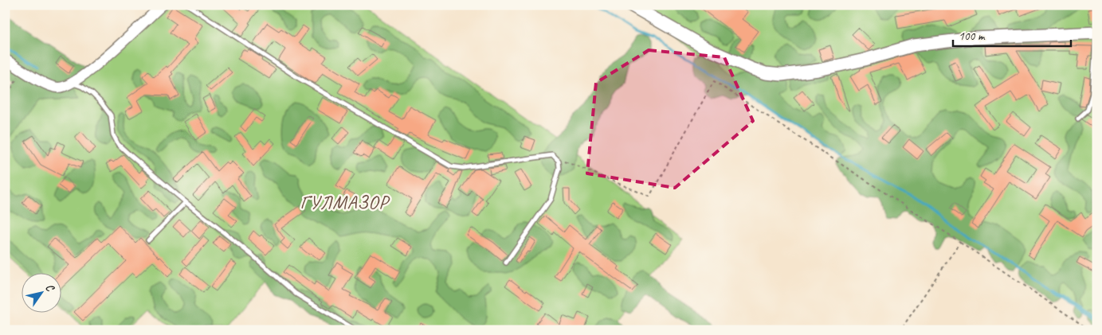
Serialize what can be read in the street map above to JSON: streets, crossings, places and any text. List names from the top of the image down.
{
  "districts": ["ГУЛМАЗОР"],
  "scale_bar": "100 m",
  "north": "top right"
}
